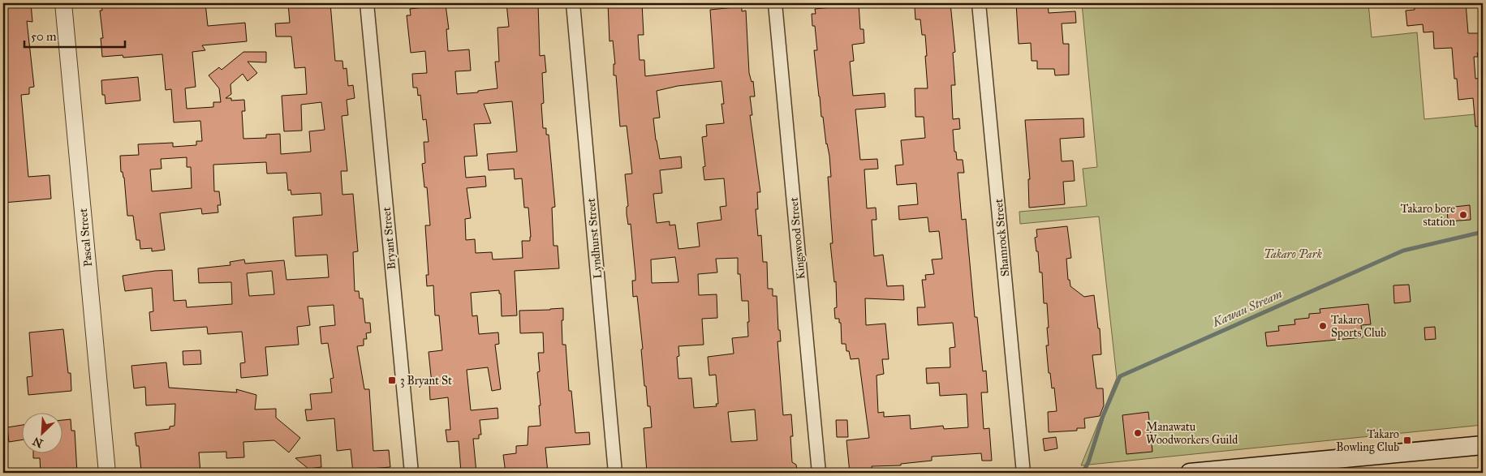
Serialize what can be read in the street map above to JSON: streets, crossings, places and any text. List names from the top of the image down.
{
  "streets": {
    "street": [
      "Pascal Street",
      "Shamrock Street",
      "Bryant Street",
      "Lyndhurst Street",
      "Kingswood Street"
    ]
  },
  "water": ["Kawau Stream"],
  "parks": ["Takaro Park"],
  "places": {
    "other": ["Takaro bore station", "Takaro Sports Club", "Manawatu Woodworkers Guild"],
    "transit": ["3 Bryant St", "Takaro Bowling Club"]
  },
  "scale_bar": "50 m",
  "north": "bottom left"
}
